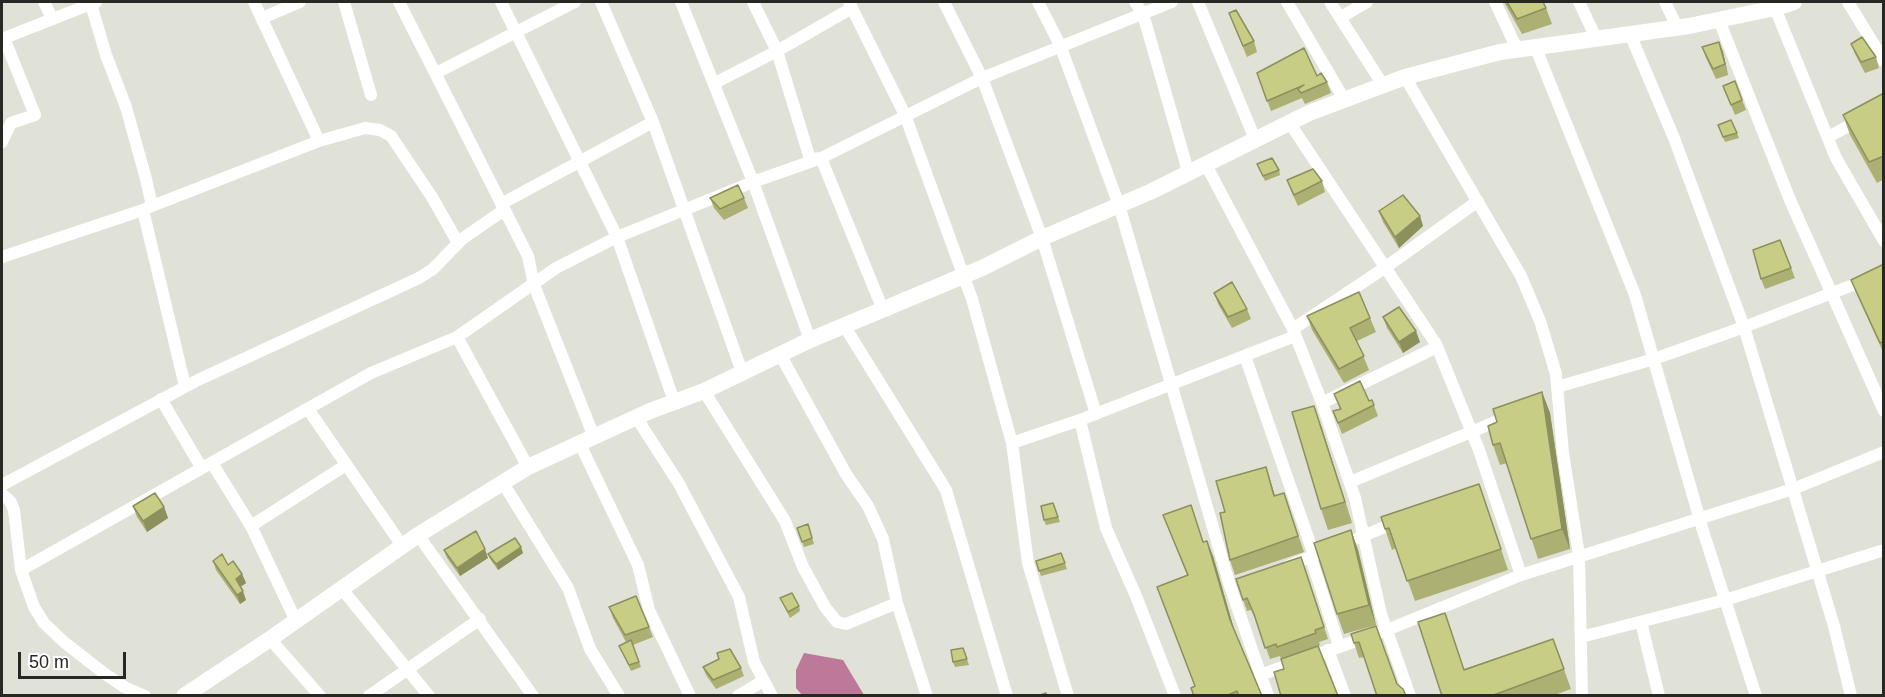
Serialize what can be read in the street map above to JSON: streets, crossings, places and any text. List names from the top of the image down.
{
  "scale_bar": "50 m"
}
